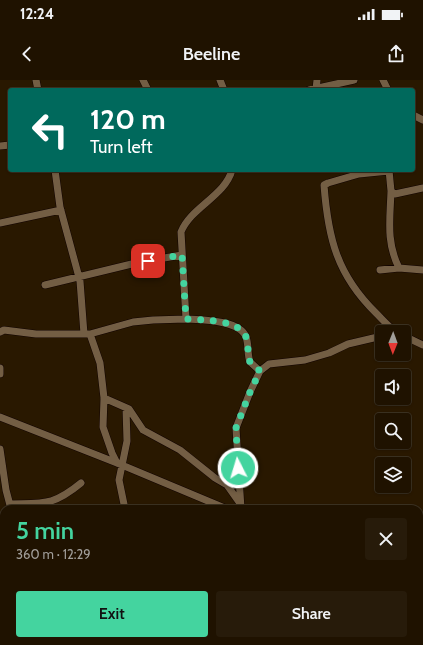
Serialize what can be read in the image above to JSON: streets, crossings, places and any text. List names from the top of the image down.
{
  "north": "bottom",
  "page": {
    "status": "12:24",
    "header": "Beeline",
    "turn": ["120 m", "Turn left"],
    "heading": ["5 min", "360 m · 12:29"],
    "buttons": ["Exit", "Share"]
  }
}
